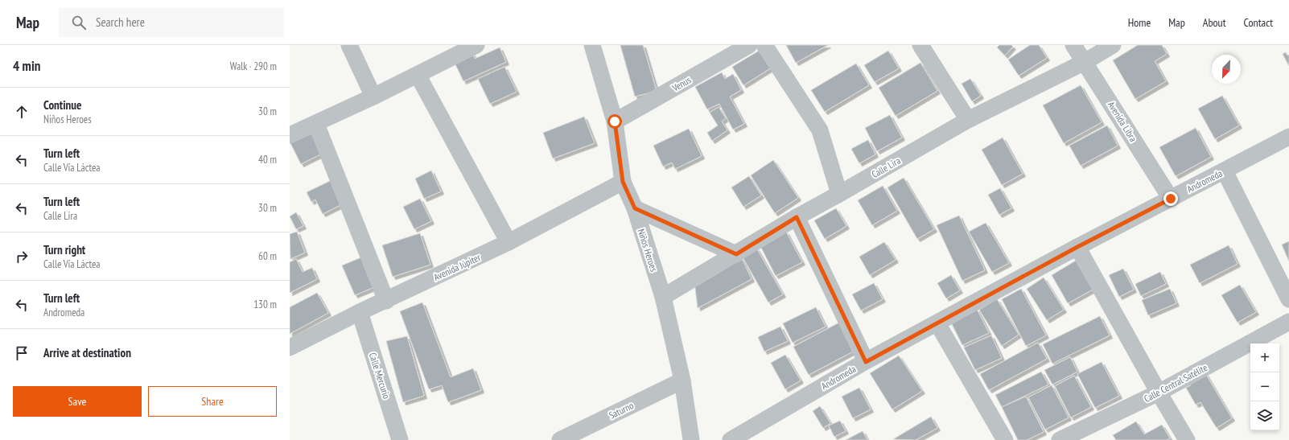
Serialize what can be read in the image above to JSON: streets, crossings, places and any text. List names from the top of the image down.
{
  "streets": {
    "street": [
      "Venus",
      "Avenida Libra",
      "Calle Lira",
      "Andromeda",
      "Niños Heroes",
      "Avenida Júpiter",
      "Calle Mercurio",
      "Calle Central Satélite",
      "Saturno"
    ]
  },
  "crossings": [
    ["Venus", "Niños Heroes"],
    ["Avenida Libra", "Calle Lira"],
    ["Avenida Libra", "Andromeda"],
    ["Calle Lira", "Niños Heroes"],
    ["Niños Heroes", "Avenida Júpiter"],
    ["Niños Heroes", "Saturno"],
    ["Avenida Júpiter", "Calle Mercurio"]
  ],
  "north": "bottom left",
  "page": {
    "header": "Map",
    "search": "Search here",
    "nav": [
      "Home",
      "Map",
      "About",
      "Contact"
    ],
    "heading": ["4 min", "Walk · 290 m"],
    "list": [
      ["Continue", "Niños Heroes", "30 m"],
      ["Turn left", "Calle Vía Láctea", "40 m"],
      ["Turn left", "Calle Lira", "30 m"],
      ["Turn right", "Calle Vía Láctea", "60 m"],
      ["Turn left", "Andromeda", "130 m"],
      "Arrive at destination"
    ],
    "map_buttons": ["+", "−"],
    "buttons": ["Save", "Share"]
  }
}
